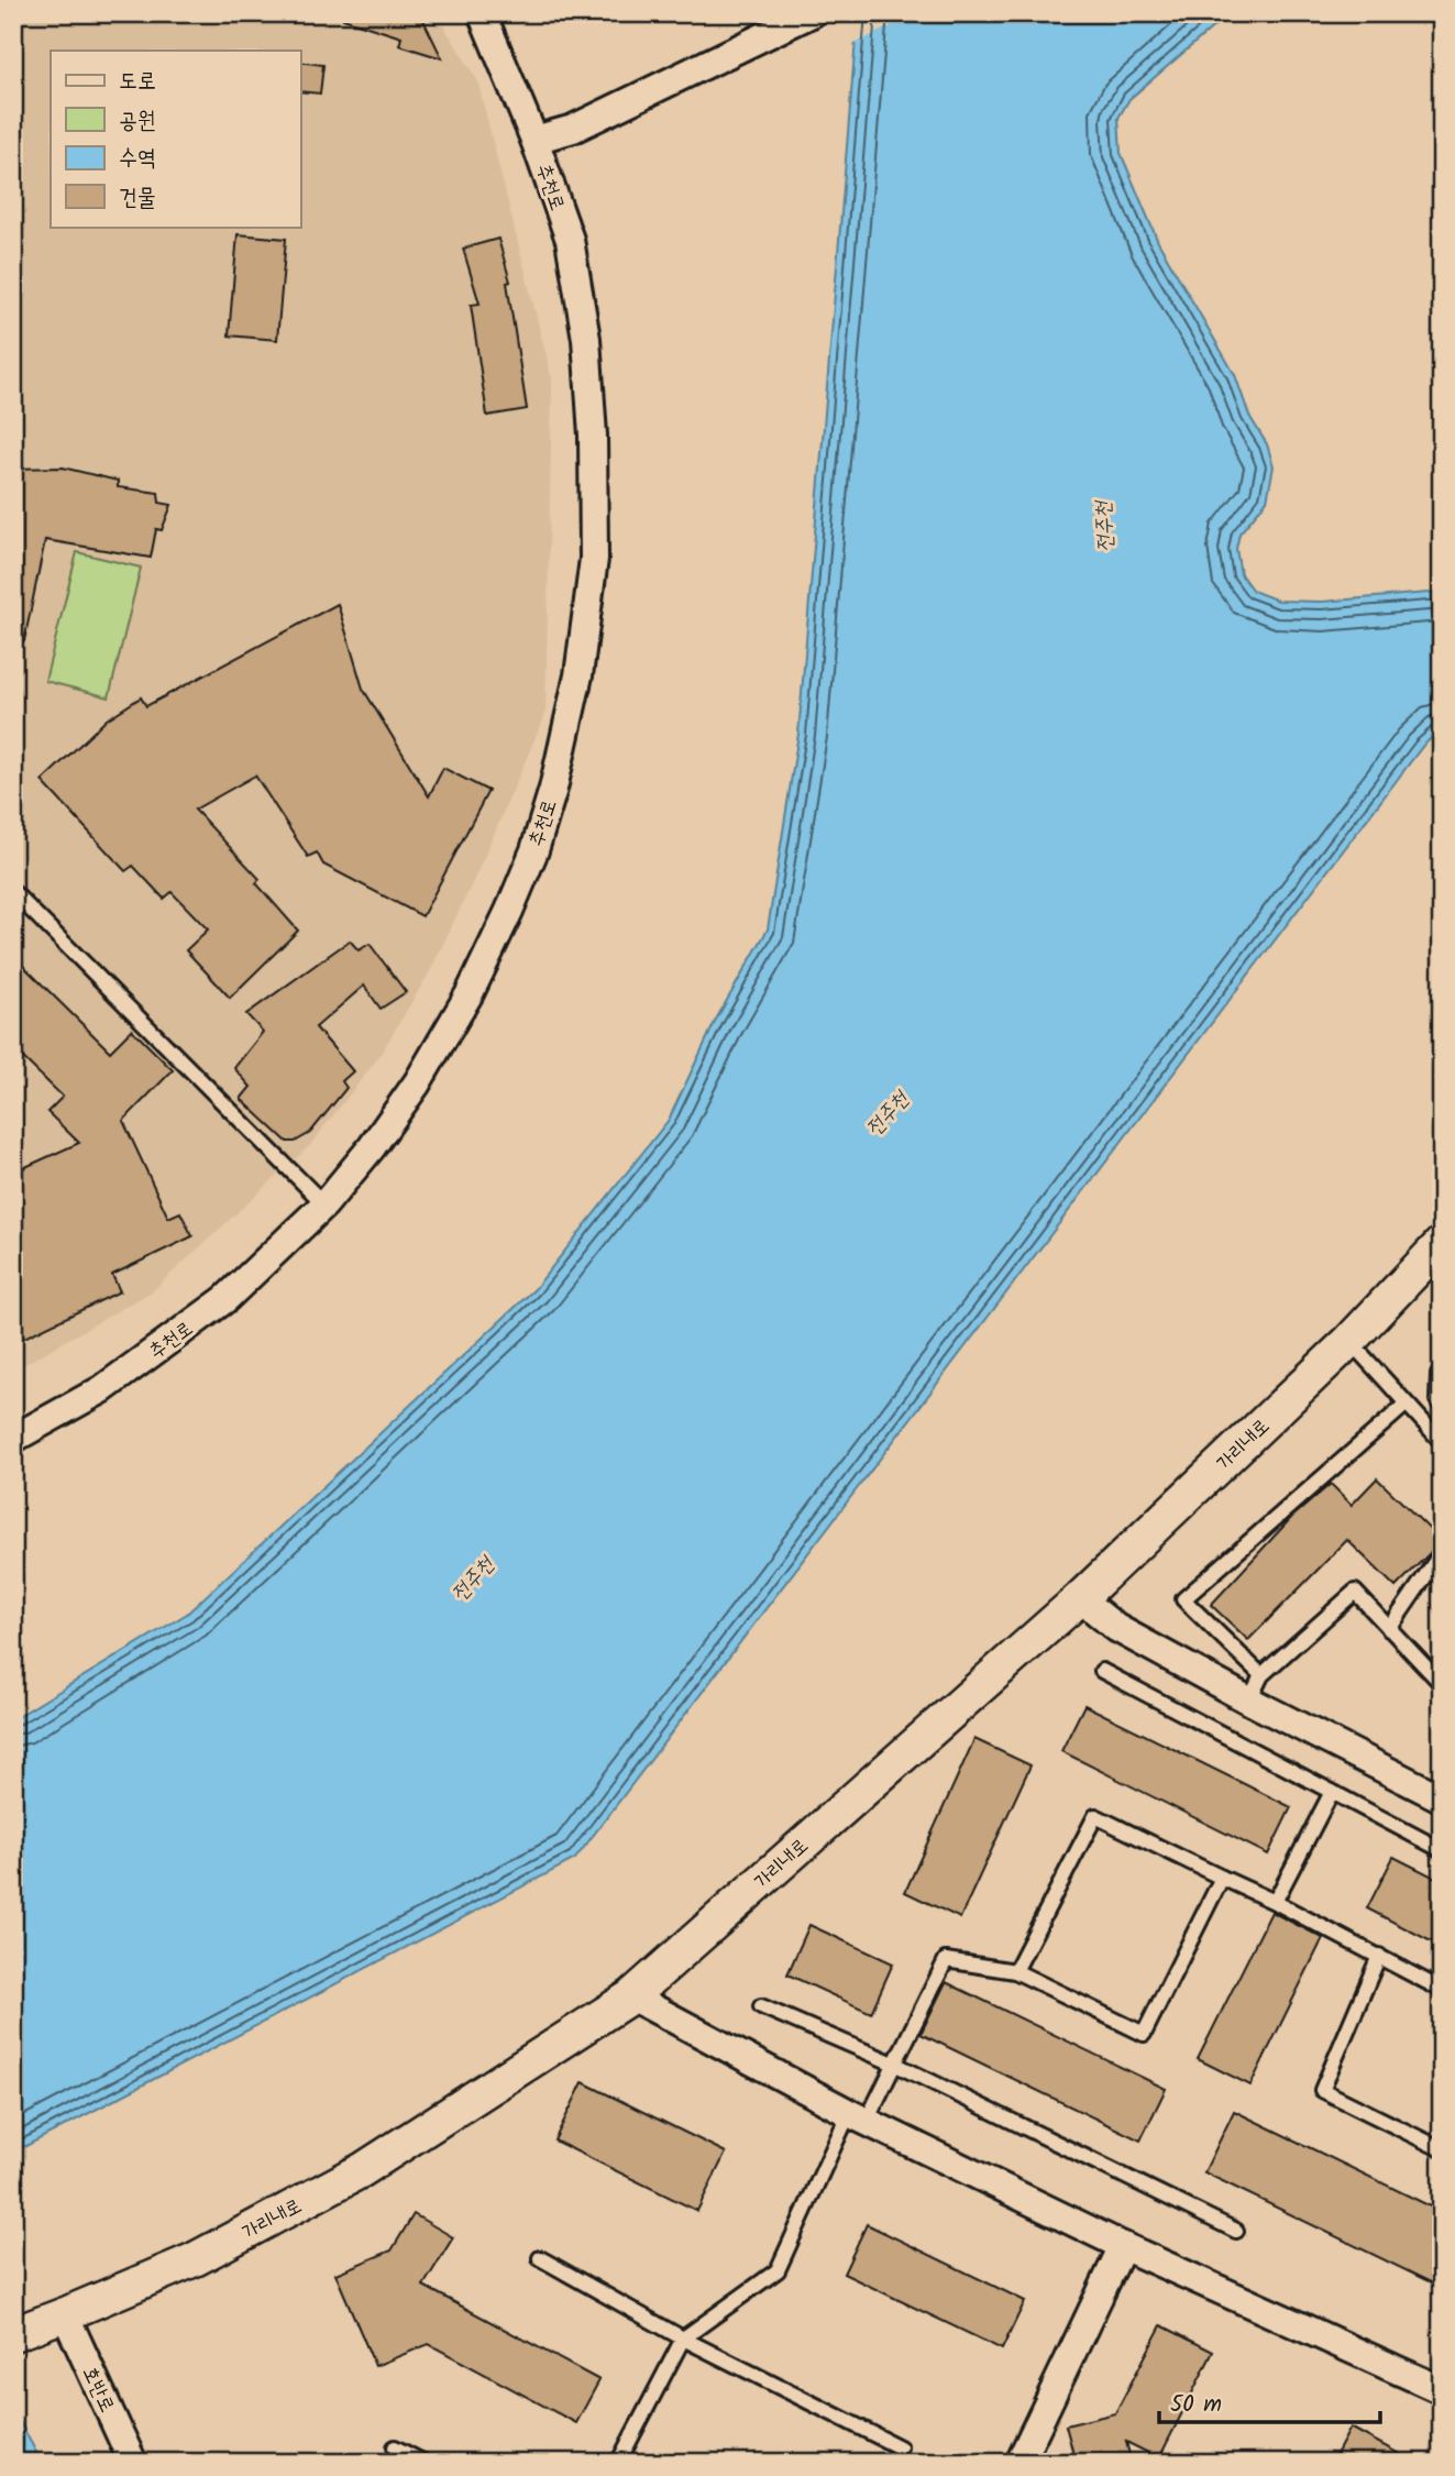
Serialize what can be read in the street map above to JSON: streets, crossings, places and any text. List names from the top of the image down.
{
  "streets": {
    "street": ["추천로", "가리내로", "호반로"]
  },
  "crossings": [
    ["가리내로", "호반로"]
  ],
  "water": ["전주천"],
  "legend": [
    "도로",
    "공원",
    "수역",
    "건물"
  ],
  "scale_bar": "50 m"
}
